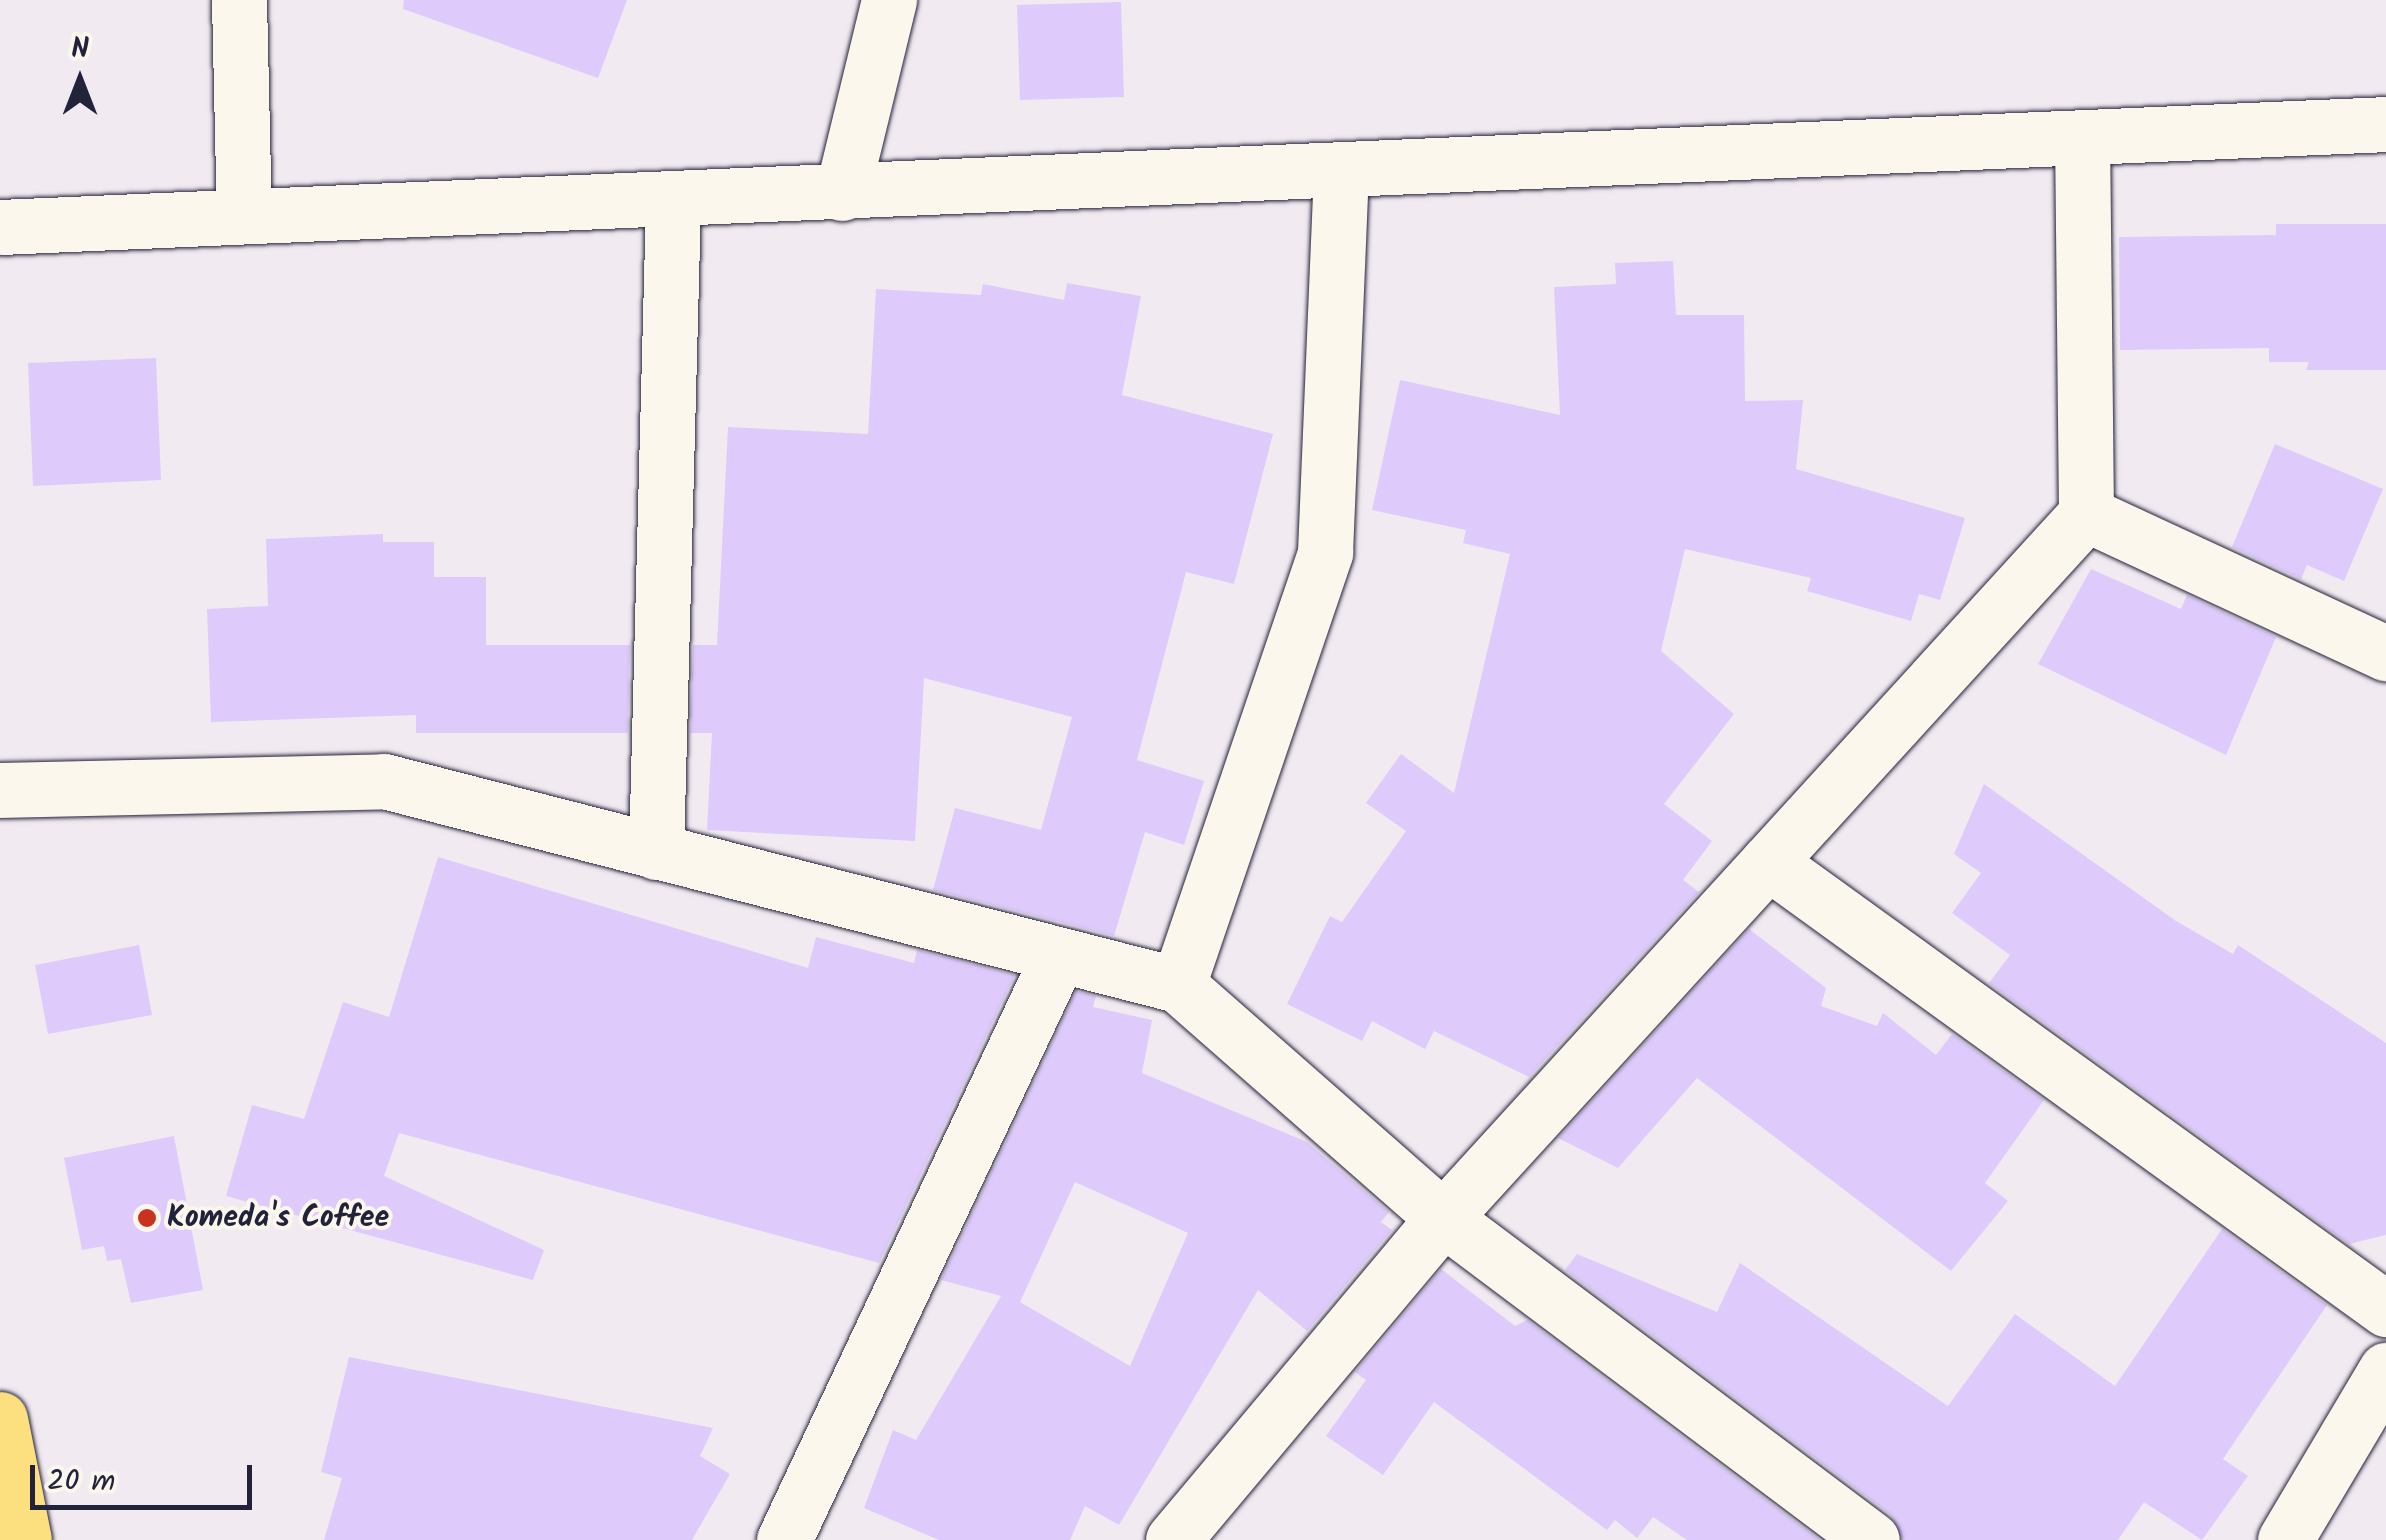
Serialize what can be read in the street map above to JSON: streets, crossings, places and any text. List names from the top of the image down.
{
  "places": ["Komeda's Coffee"],
  "scale_bar": "20 m",
  "north": "top"
}
